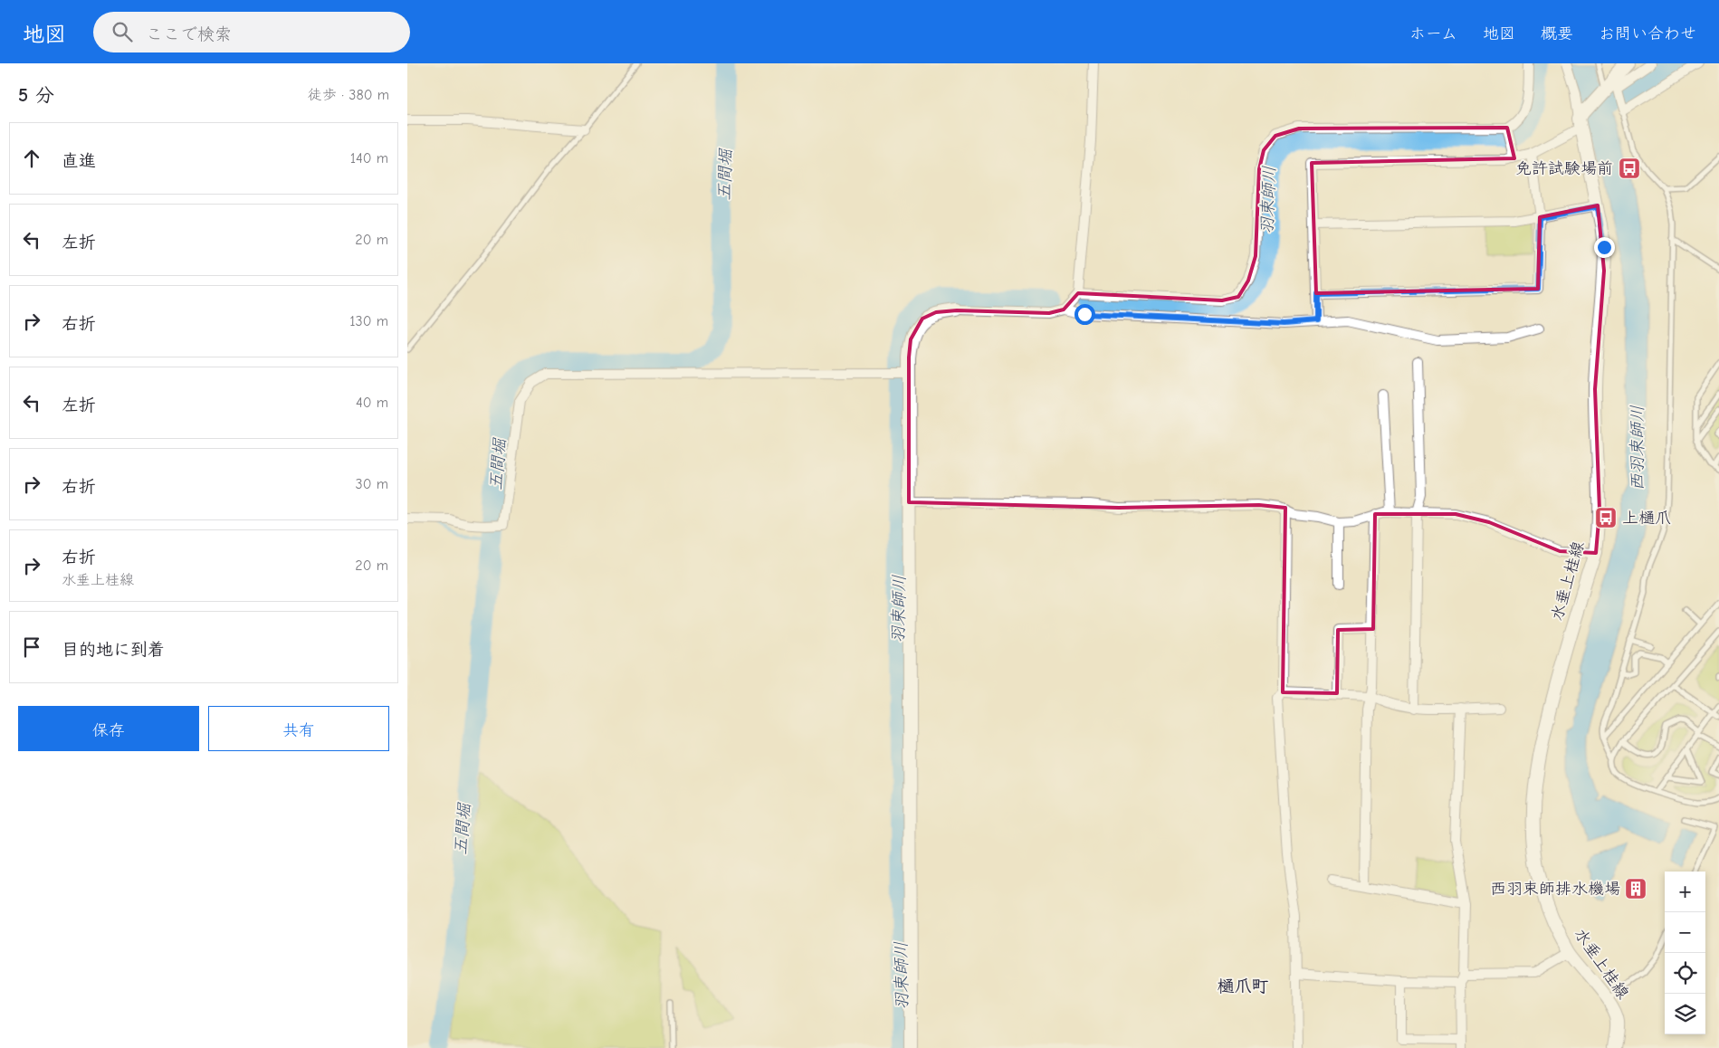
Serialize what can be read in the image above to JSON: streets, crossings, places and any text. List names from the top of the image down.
{
  "streets": {
    "main road": ["水垂上桂線"]
  },
  "districts": ["樋爪町"],
  "water": ["五間堀", "羽束師川", "西羽束師川"],
  "places": {
    "bus stop": ["免許試験場前", "上樋爪"],
    "building": ["西羽束師排水機場"]
  },
  "page": {
    "header": "地図",
    "search": "ここで検索",
    "nav": [
      "ホーム",
      "地図",
      "概要",
      "お問い合わせ"
    ],
    "heading": ["5 分", "徒歩 · 380 m"],
    "list": [
      ["直進", "140 m"],
      ["左折", "20 m"],
      ["右折", "130 m"],
      ["左折", "40 m"],
      ["右折", "30 m"],
      ["右折", "水垂上桂線", "20 m"],
      "目的地に到着"
    ],
    "buttons": ["保存", "共有"],
    "map_buttons": ["+", "−"]
  }
}
